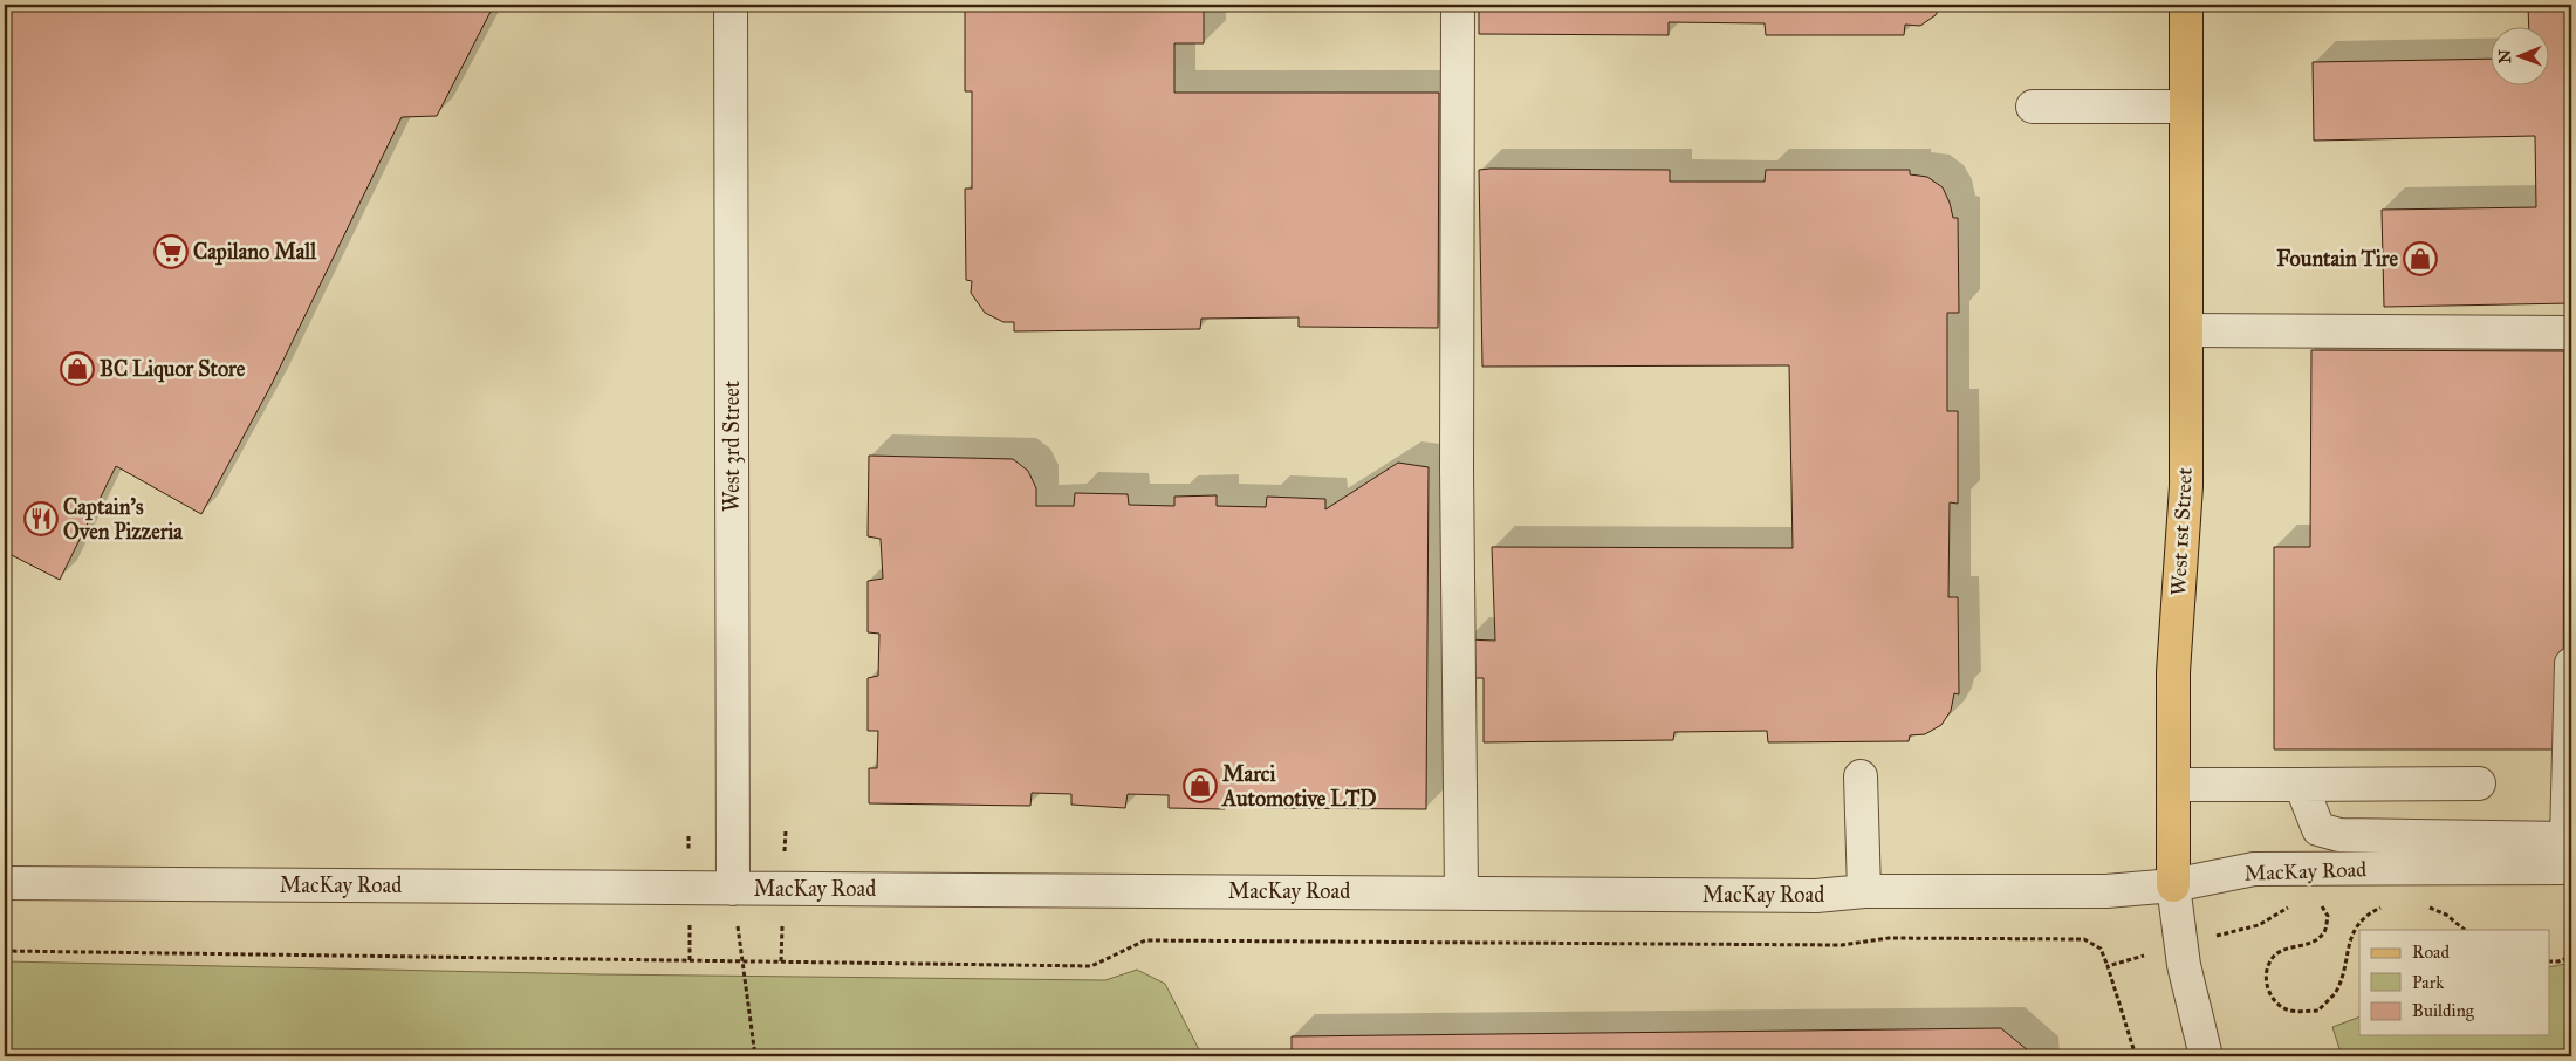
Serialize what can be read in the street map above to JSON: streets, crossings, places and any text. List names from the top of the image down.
{
  "streets": {
    "main road": ["West 1st Street"],
    "street": ["West 3rd Street", "MacKay Road"]
  },
  "crossings": [
    ["West 3rd Street", "MacKay Road"],
    ["West 1st Street", "MacKay Road"]
  ],
  "places": {
    "supermarket": ["Capilano Mall"],
    "shop": ["Fountain Tire", "BC Liquor Store", "Marci Automotive LTD"],
    "restaurant": ["Captain's Oven Pizzeria"]
  },
  "legend": ["Road", "Park", "Building"],
  "north": "left"
}
